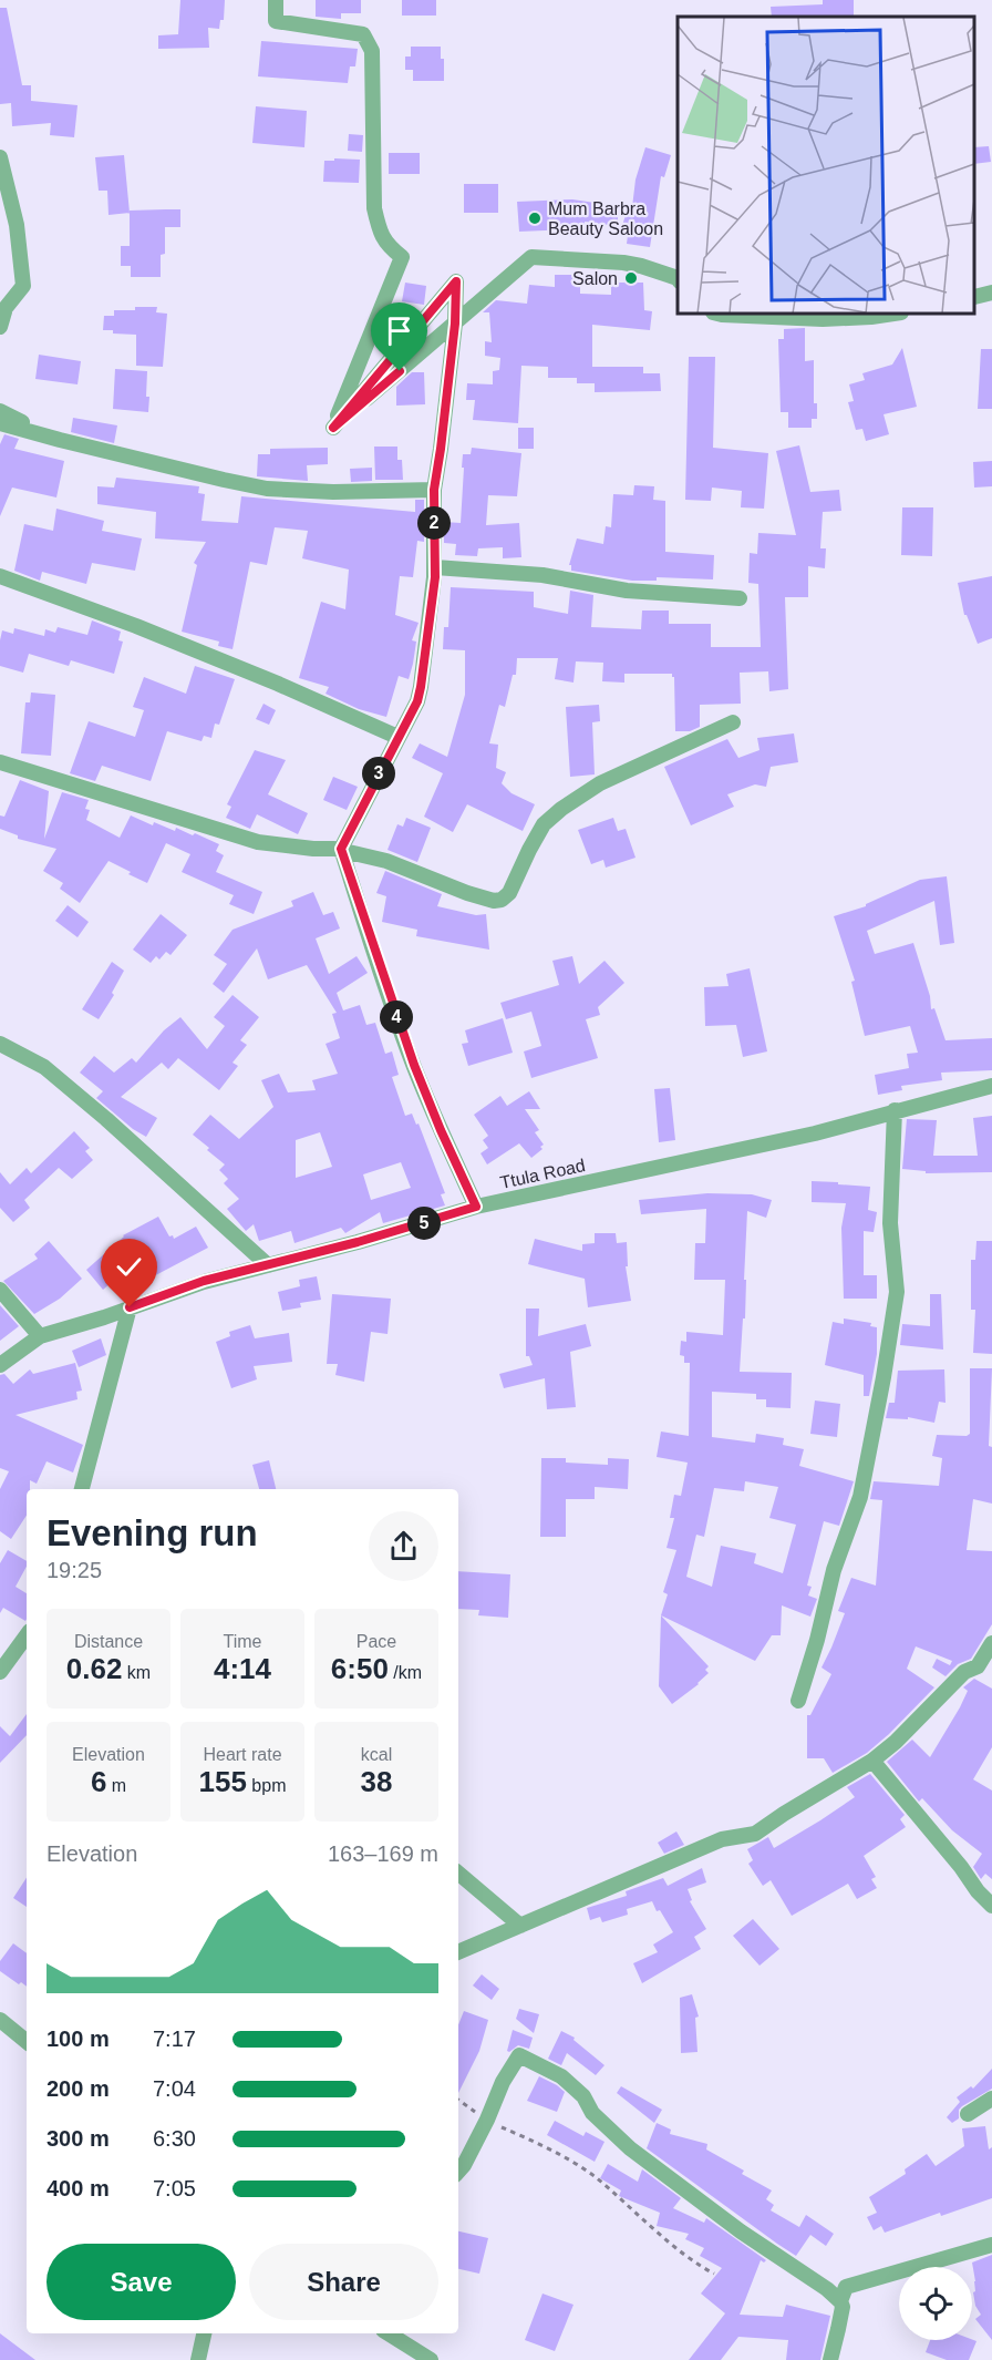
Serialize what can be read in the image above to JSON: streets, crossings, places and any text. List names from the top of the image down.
{
  "streets": {
    "street": ["Ttula Road"]
  },
  "places": ["Mum Barbra Beauty Saloon", "Salon"],
  "page": {
    "pins": [
      "2",
      "3",
      "4",
      "5"
    ],
    "heading": ["Evening run", "19:25"],
    "stats": [
      ["Distance", "0.62 km"],
      ["Time", "4:14"],
      ["Pace", "6:50 /km"],
      ["Elevation", "6 m"],
      ["Heart rate", "155 bpm"],
      ["kcal", "38"]
    ],
    "chart": ["Elevation", "163–169 m"],
    "list": [
      {
        "name": "100 m",
        "note": "7:17"
      },
      {
        "name": "200 m",
        "note": "7:04"
      },
      {
        "name": "300 m",
        "note": "6:30"
      },
      {
        "name": "400 m",
        "note": "7:05"
      }
    ],
    "buttons": ["Save", "Share"]
  }
}
